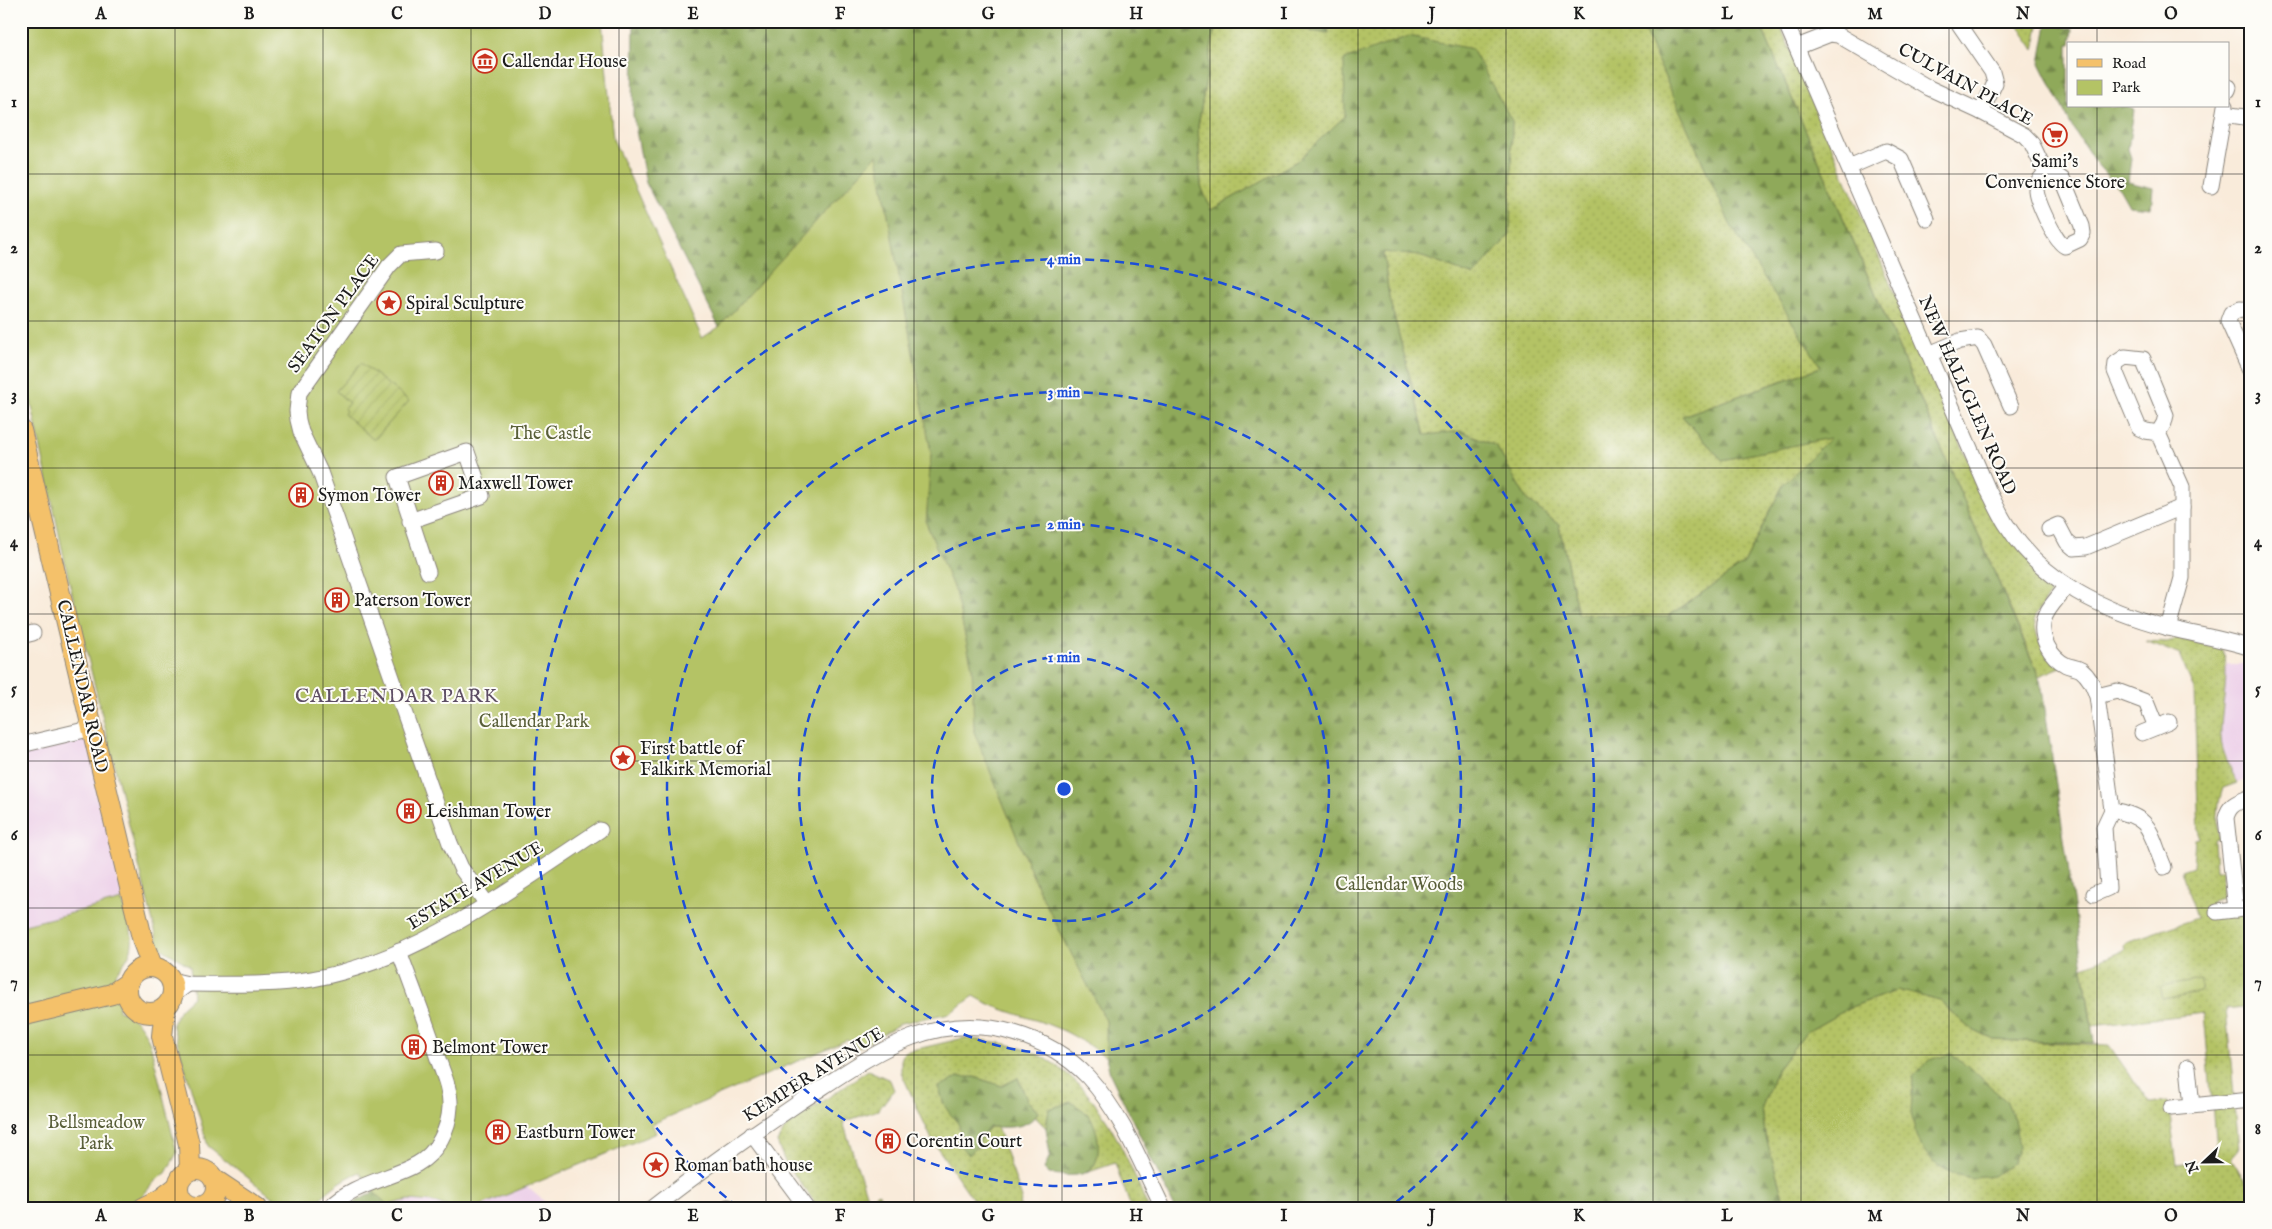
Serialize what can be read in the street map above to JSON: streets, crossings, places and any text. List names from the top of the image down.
{
  "streets": {
    "main road": ["CALLENDAR ROAD"],
    "street": [
      "CULVAIN PLACE",
      "SEATON PLACE",
      "NEW HALLGLEN ROAD",
      "ESTATE AVENUE",
      "KEMPER AVENUE"
    ]
  },
  "crossings": [
    ["CULVAIN PLACE", "NEW HALLGLEN ROAD"],
    ["SEATON PLACE", "ESTATE AVENUE"],
    ["CALLENDAR ROAD", "ESTATE AVENUE"]
  ],
  "districts": ["CALLENDAR PARK"],
  "parks": [
    "The Castle",
    "Callendar Park",
    "Callendar Woods",
    "Bellsmeadow Park"
  ],
  "places": {
    "museum": ["Callendar House"],
    "supermarket": ["Sami's Convenience Store"],
    "place": ["Spiral Sculpture", "First battle of Falkirk Memorial", "Roman bath house"],
    "building": [
      "Maxwell Tower",
      "Symon Tower",
      "Paterson Tower",
      "Leishman Tower",
      "Belmont Tower",
      "Eastburn Tower",
      "Corentin Court"
    ]
  },
  "legend": ["Road", "Park"],
  "north": "left",
  "grid": {
    "columns": [
      "A",
      "B",
      "C",
      "D",
      "E",
      "F",
      "G",
      "H",
      "I",
      "J",
      "K",
      "L",
      "M",
      "N",
      "O"
    ],
    "rows": [
      "1",
      "2",
      "3",
      "4",
      "5",
      "6",
      "7",
      "8"
    ]
  },
  "rings": [
    "4 min",
    "3 min",
    "2 min",
    "1 min"
  ]
}
